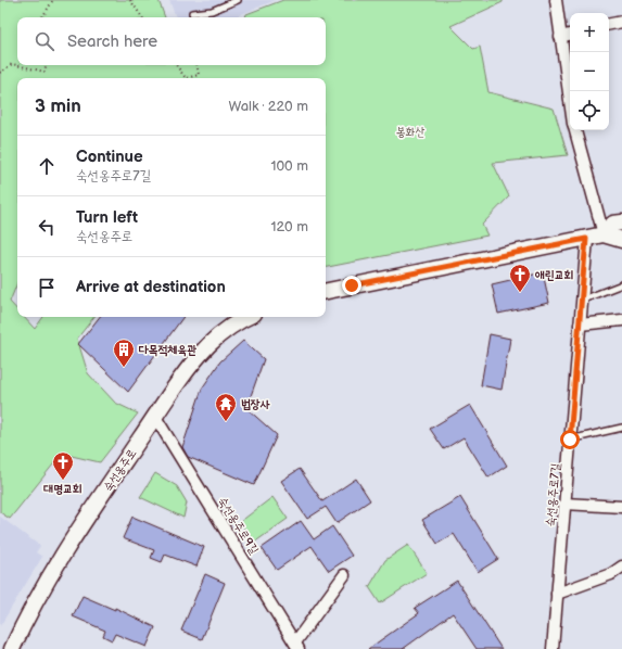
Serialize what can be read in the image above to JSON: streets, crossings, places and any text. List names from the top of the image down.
{
  "streets": {
    "street": ["숙선옹주로", "숙선옹주로7길", "숙선옹주로9길"]
  },
  "crossings": [
    ["숙선옹주로", "숙선옹주로9길"]
  ],
  "parks": ["봉화산"],
  "places": {
    "church": ["애린교회", "대명교회"],
    "building": ["다목적체육관"],
    "temple": ["법장사"]
  },
  "page": {
    "map_buttons": ["+", "−"],
    "search": "Search here",
    "heading": ["3 min", "Walk · 220 m"],
    "list": [
      ["Continue", "숙선옹주로7길", "100 m"],
      ["Turn left", "숙선옹주로", "120 m"],
      "Arrive at destination"
    ]
  }
}
